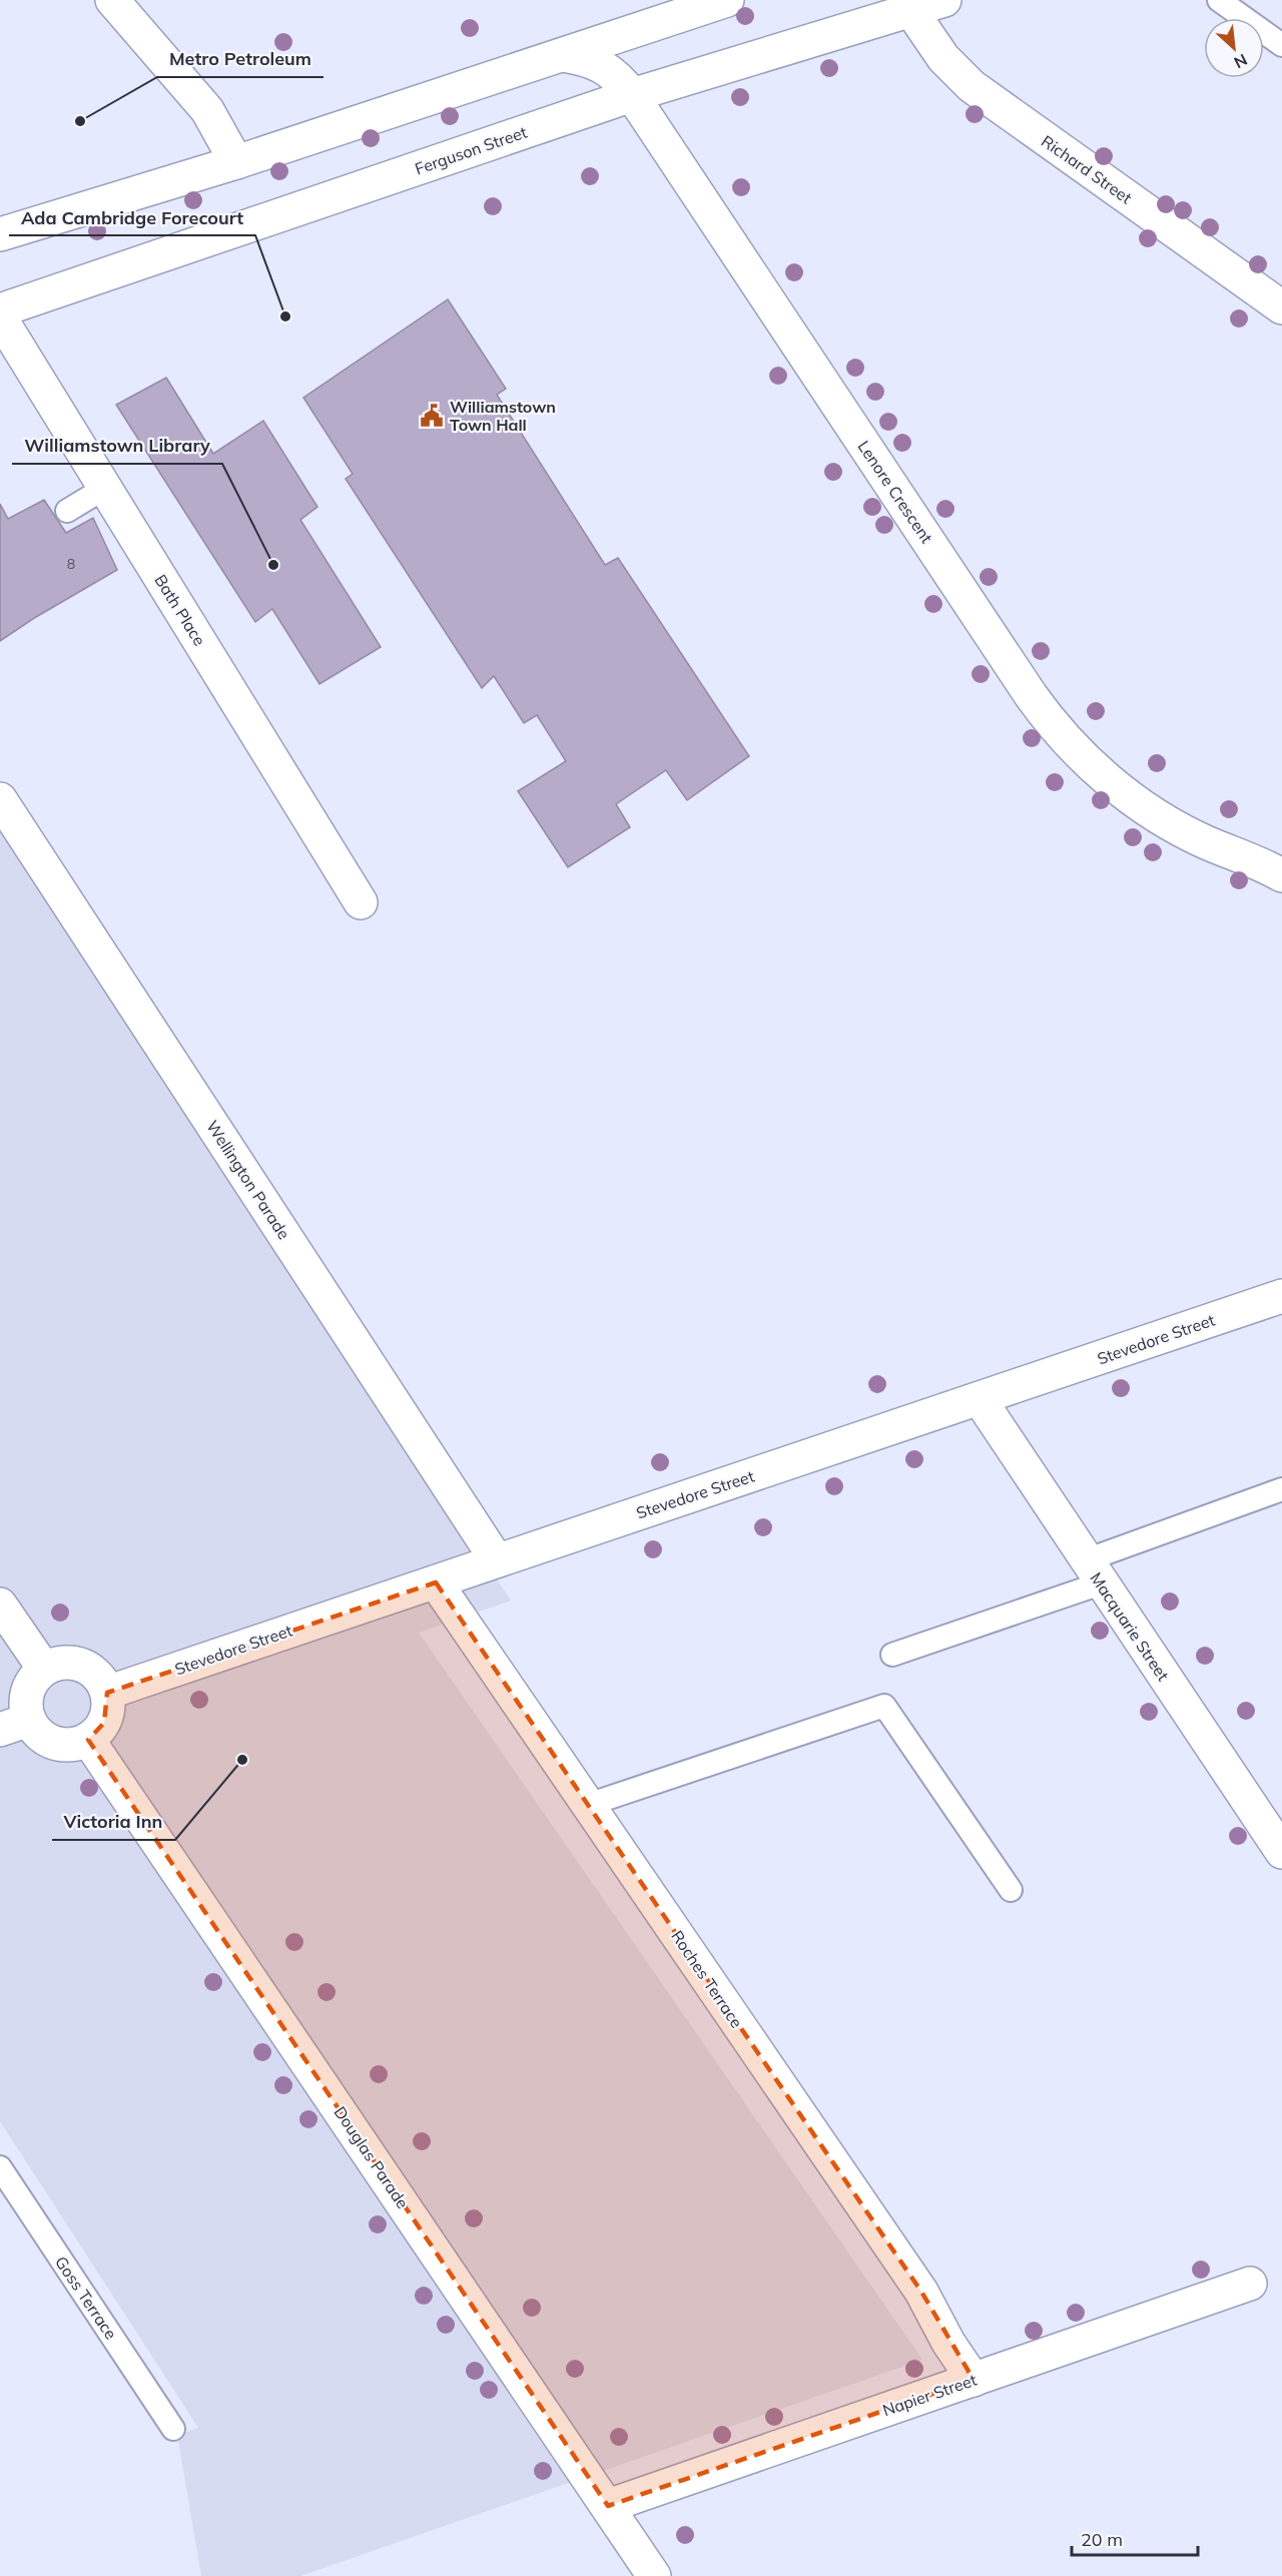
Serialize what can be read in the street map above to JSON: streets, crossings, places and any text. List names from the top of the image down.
{
  "streets": {
    "street": [
      "Ferguson Street",
      "Richard Street",
      "Lenore Crescent",
      "Bath Place",
      "Wellington Parade",
      "Stevedore Street",
      "Macquarie Street",
      "Roches Terrace",
      "Douglas Parade",
      "Napier Street"
    ],
    "lane": ["Goss Terrace"]
  },
  "crossings": [
    ["Ferguson Street", "Richard Street"],
    ["Ferguson Street", "Lenore Crescent"],
    ["Wellington Parade", "Stevedore Street"],
    ["Stevedore Street", "Macquarie Street"],
    ["Stevedore Street", "Roches Terrace"],
    ["Stevedore Street", "Douglas Parade"],
    ["Roches Terrace", "Napier Street"],
    ["Douglas Parade", "Napier Street"]
  ],
  "places": {
    "other": [
      "Metro Petroleum",
      "Ada Cambridge Forecourt",
      "Williamstown Library",
      "Victoria Inn"
    ],
    "public building": ["Williamstown Town Hall"]
  },
  "house_numbers": ["8"],
  "scale_bar": "20 m",
  "north": "bottom right"
}
